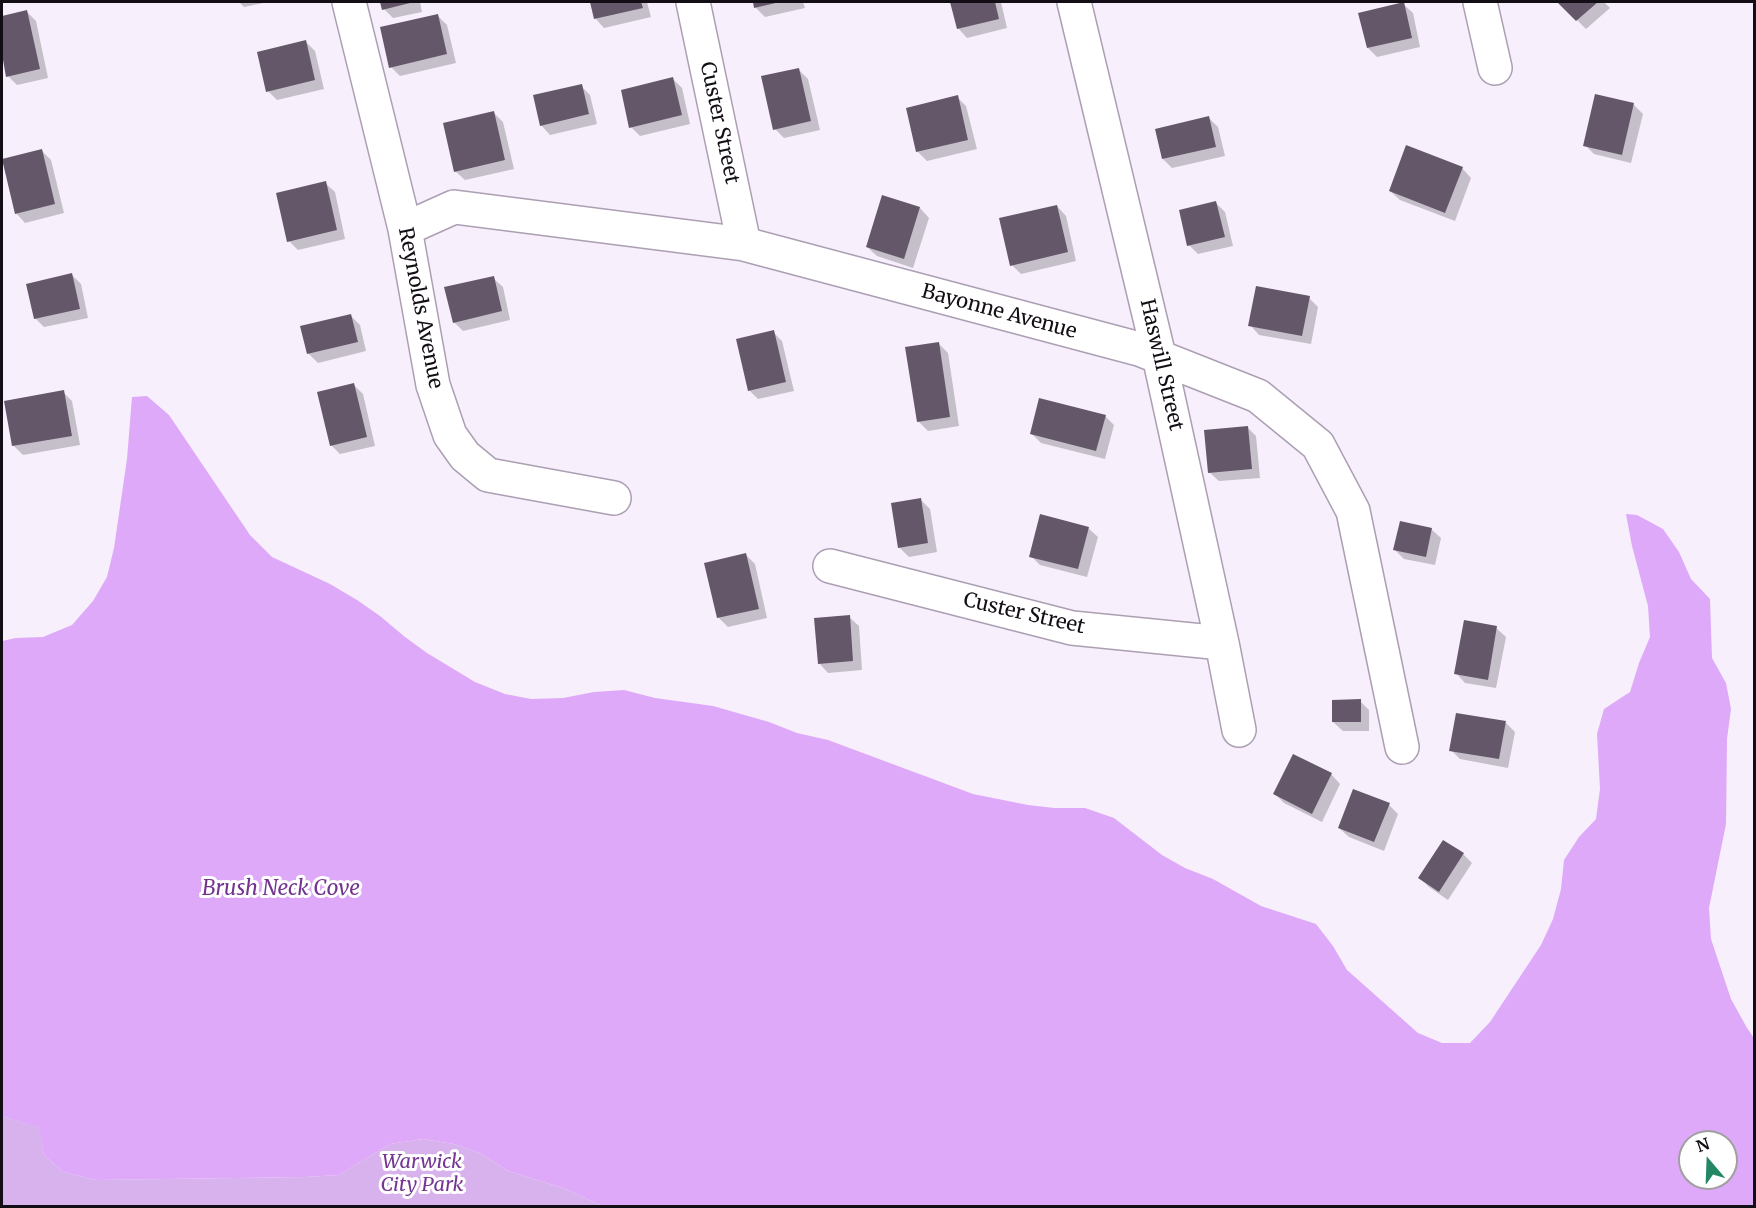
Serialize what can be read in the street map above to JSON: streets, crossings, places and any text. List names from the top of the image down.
{
  "streets": {
    "street": [
      "Custer Street",
      "Reynolds Avenue",
      "Bayonne Avenue",
      "Haswill Street"
    ]
  },
  "crossings": [
    ["Custer Street", "Bayonne Avenue"],
    ["Custer Street", "Haswill Street"],
    ["Reynolds Avenue", "Bayonne Avenue"],
    ["Bayonne Avenue", "Haswill Street"]
  ],
  "water": ["Brush Neck Cove"],
  "parks": ["Warwick City Park"],
  "north": "top"
}
